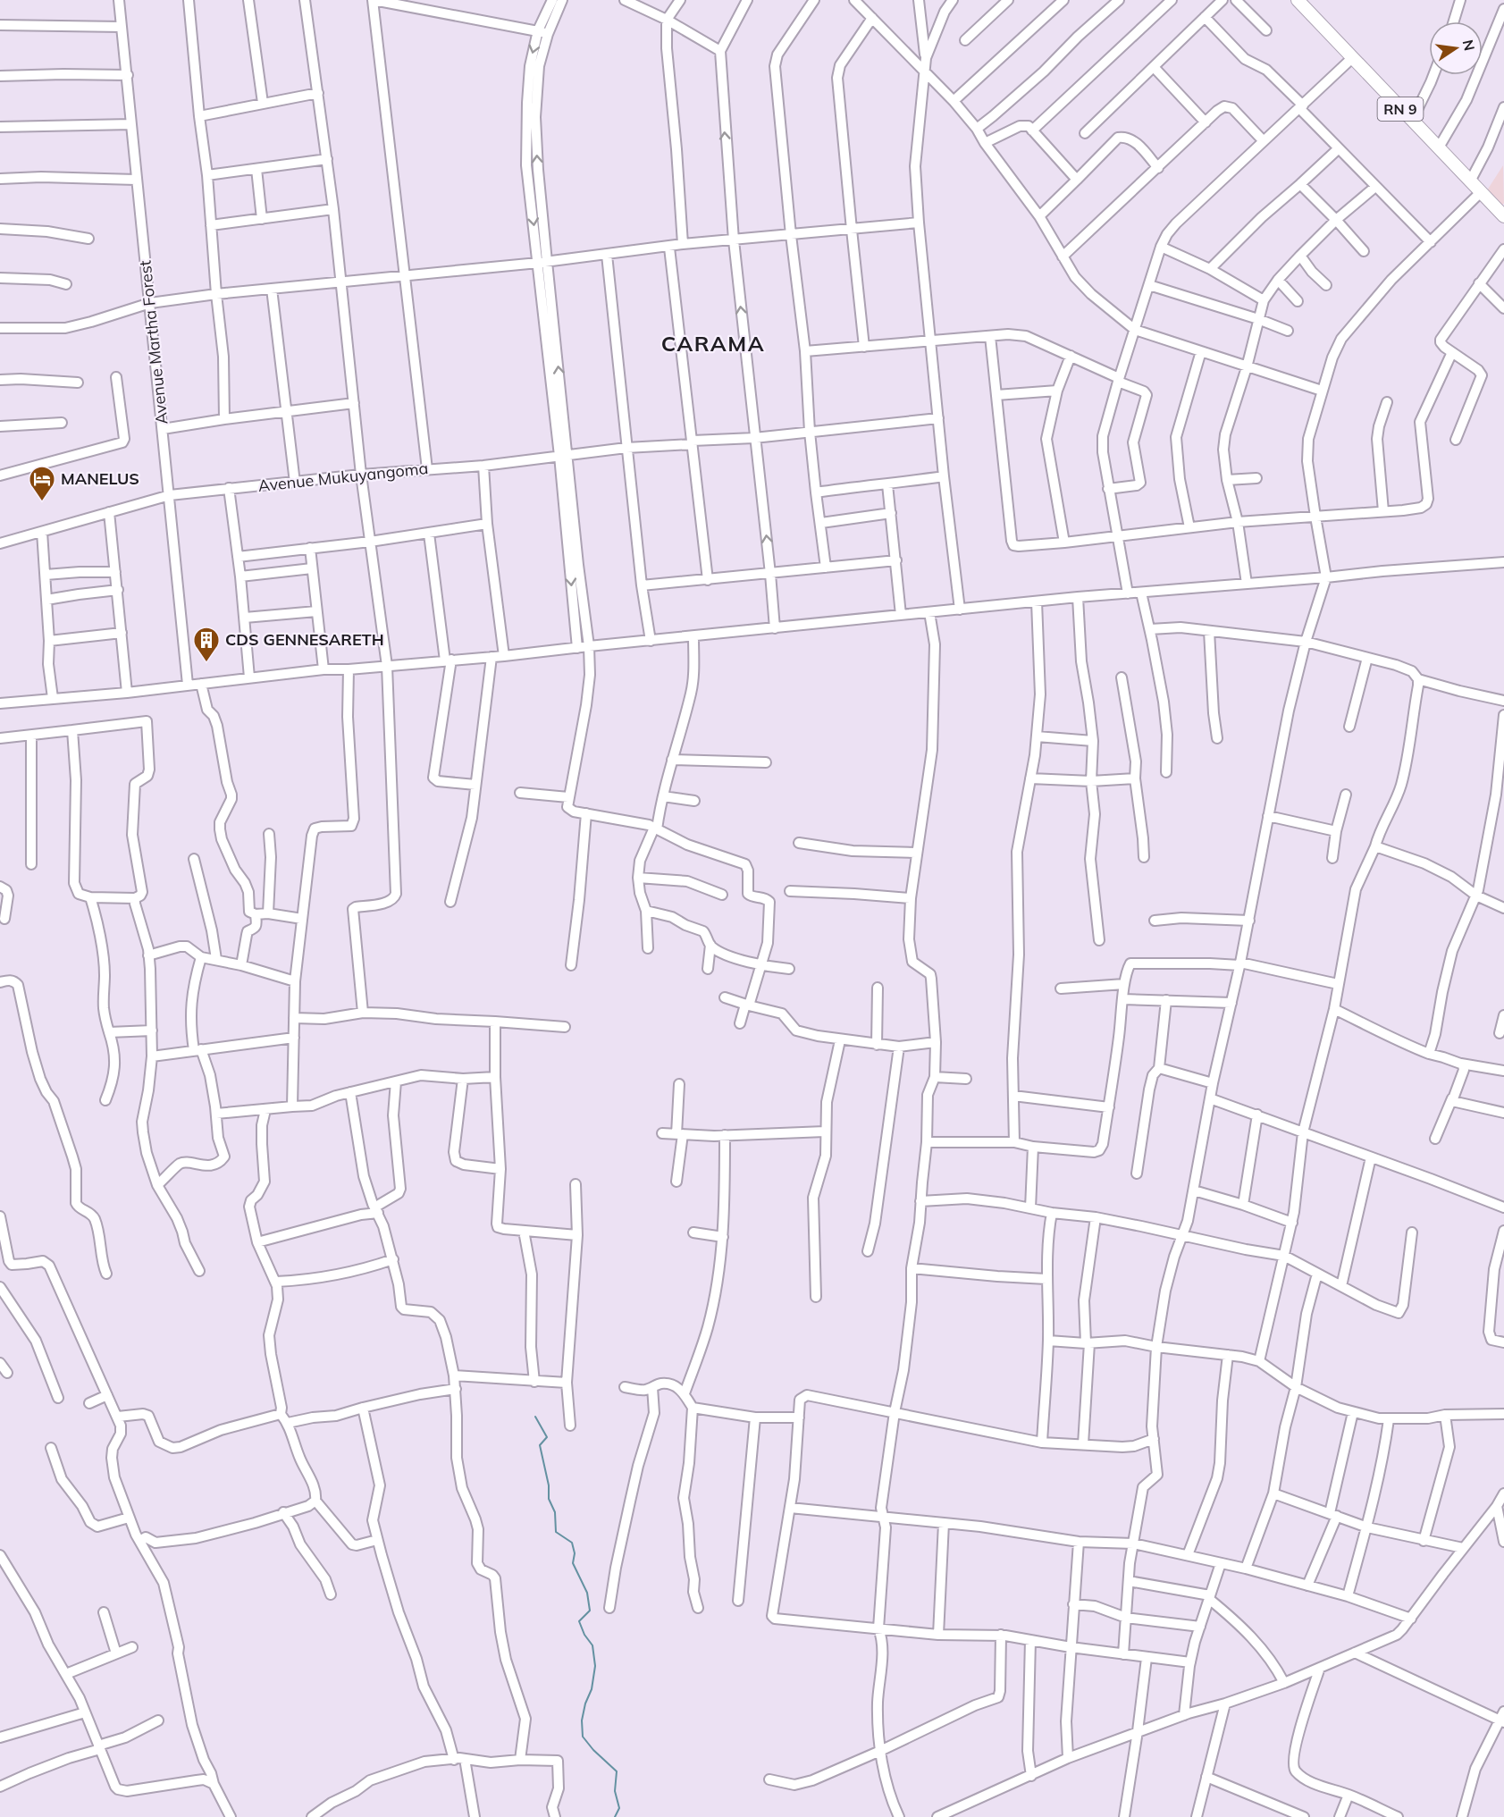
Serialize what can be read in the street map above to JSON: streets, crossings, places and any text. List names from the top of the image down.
{
  "streets": {
    "main road": ["RN 9"],
    "street": ["Avenue Martha Forest", "Avenue Mukuyangoma"]
  },
  "crossings": [
    ["Avenue Martha Forest", "Avenue Mukuyangoma"]
  ],
  "districts": ["CARAMA"],
  "places": {
    "hotel": ["MANELUS"],
    "building": ["CDS GENNESARETH"]
  },
  "north": "right"
}
